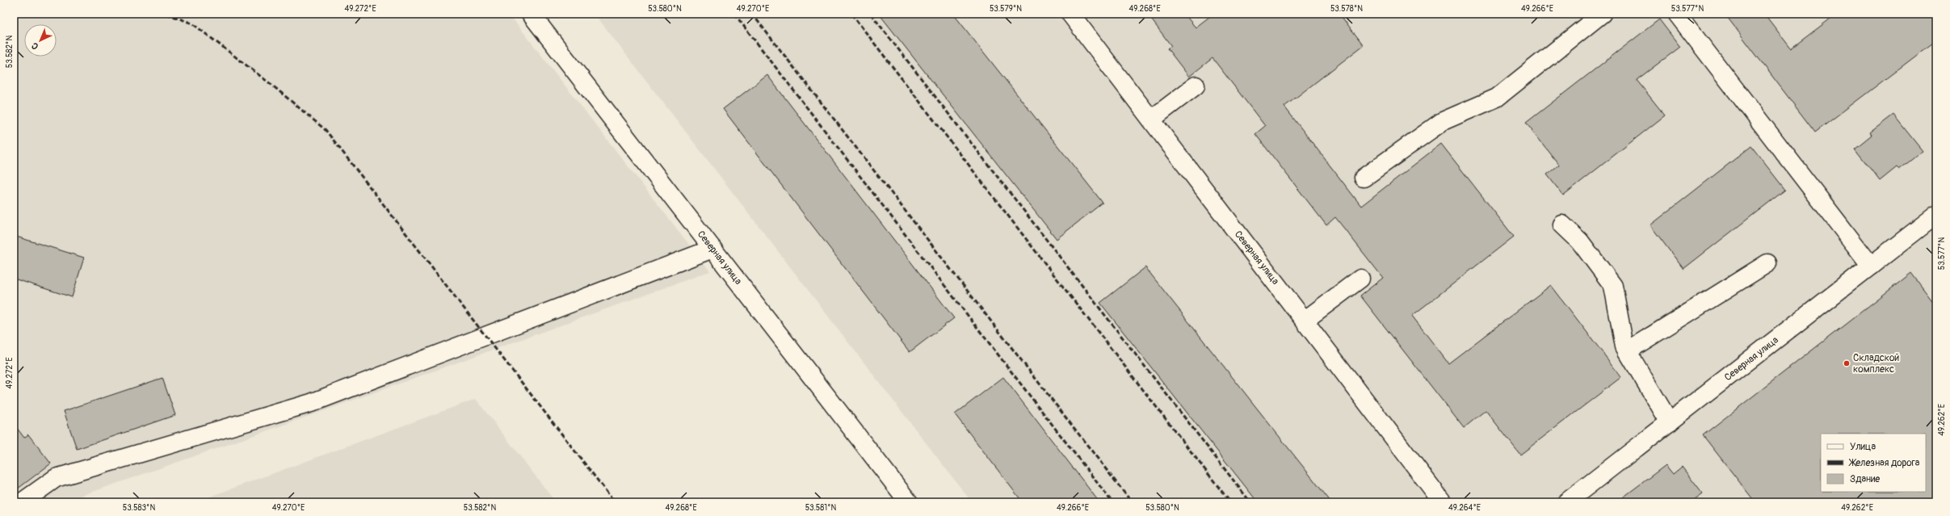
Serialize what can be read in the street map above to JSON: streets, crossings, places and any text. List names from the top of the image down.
{
  "streets": {
    "street": ["Северная улица"]
  },
  "places": ["Складской комплекс"],
  "legend": ["Улица", "Железная дорога", "Здание"],
  "north": "bottom left",
  "coordinates": [
    "49.272°E",
    "53.580°N",
    "49.270°E",
    "53.579°N",
    "49.268°E",
    "53.578°N",
    "49.266°E",
    "53.577°N",
    "53.582°N",
    "49.262°E",
    "53.583°N",
    "53.581°N",
    "49.264°E"
  ]
}
